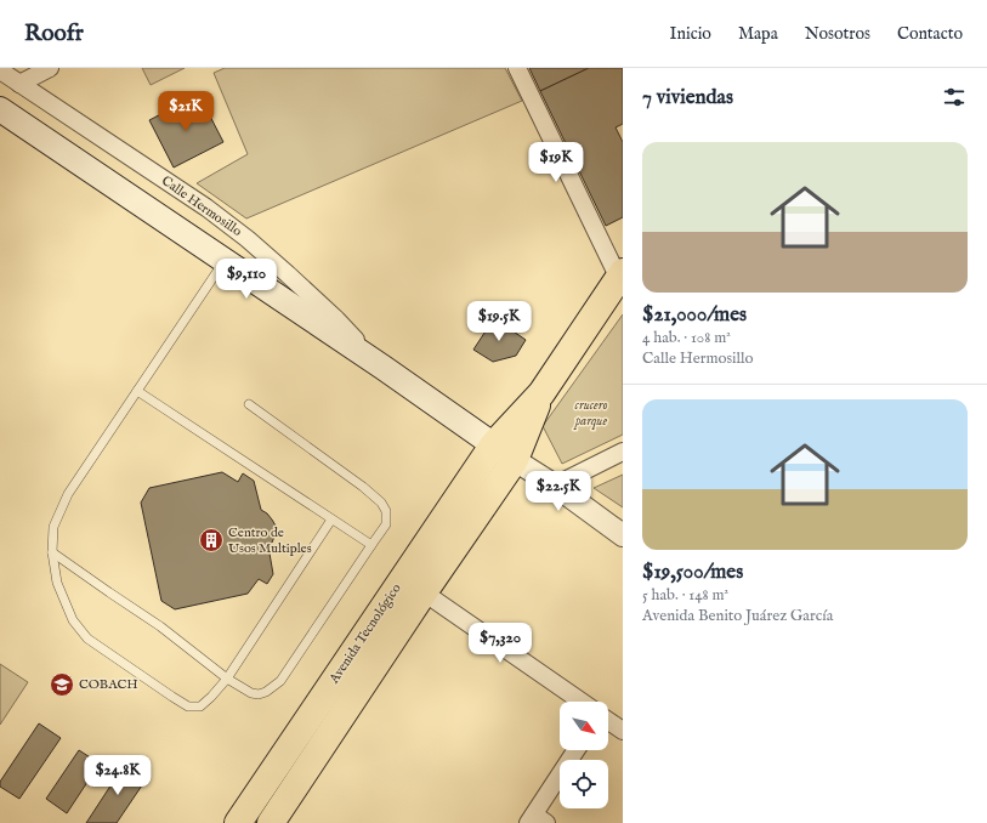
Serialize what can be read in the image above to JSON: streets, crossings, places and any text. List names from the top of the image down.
{
  "streets": {
    "main road": ["Calle Hermosillo", "Avenida Tecnológico"]
  },
  "crossings": [
    ["Calle Hermosillo", "Avenida Tecnológico"]
  ],
  "parks": ["crucero parque"],
  "places": {
    "building": ["Centro de Usos Multiples"],
    "school or university": ["COBACH"]
  },
  "north": "bottom right",
  "page": {
    "header": "Roofr",
    "nav": [
      "Inicio",
      "Mapa",
      "Nosotros",
      "Contacto"
    ],
    "heading": "7 viviendas",
    "price": [
      "$21K",
      "$19K",
      "$9,110",
      "$19.5K",
      "$22.5K",
      "$7,320",
      "$24.8K"
    ],
    "list": [
      {
        "name": "$21,000/mes",
        "note": "4 hab. · 108 m² · Calle Hermosillo"
      },
      {
        "name": "$19,500/mes",
        "note": "5 hab. · 148 m² · Avenida Benito Juárez García"
      }
    ]
  }
}
